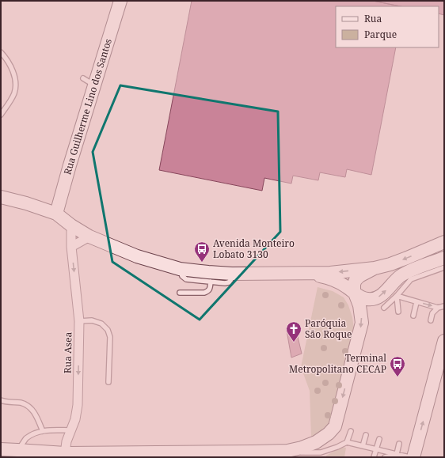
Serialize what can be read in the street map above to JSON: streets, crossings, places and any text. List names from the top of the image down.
{
  "streets": {
    "main road": ["Rua Guilherme Lino dos Santos"],
    "street": ["Rua Asea"]
  },
  "one_way": ["Rua Asea"],
  "places": {
    "bus stop": ["Avenida Monteiro Lobato 3130", "Terminal Metropolitano CECAP"],
    "church": ["Paróquia São Roque"]
  },
  "legend": ["Rua", "Parque"]
}
